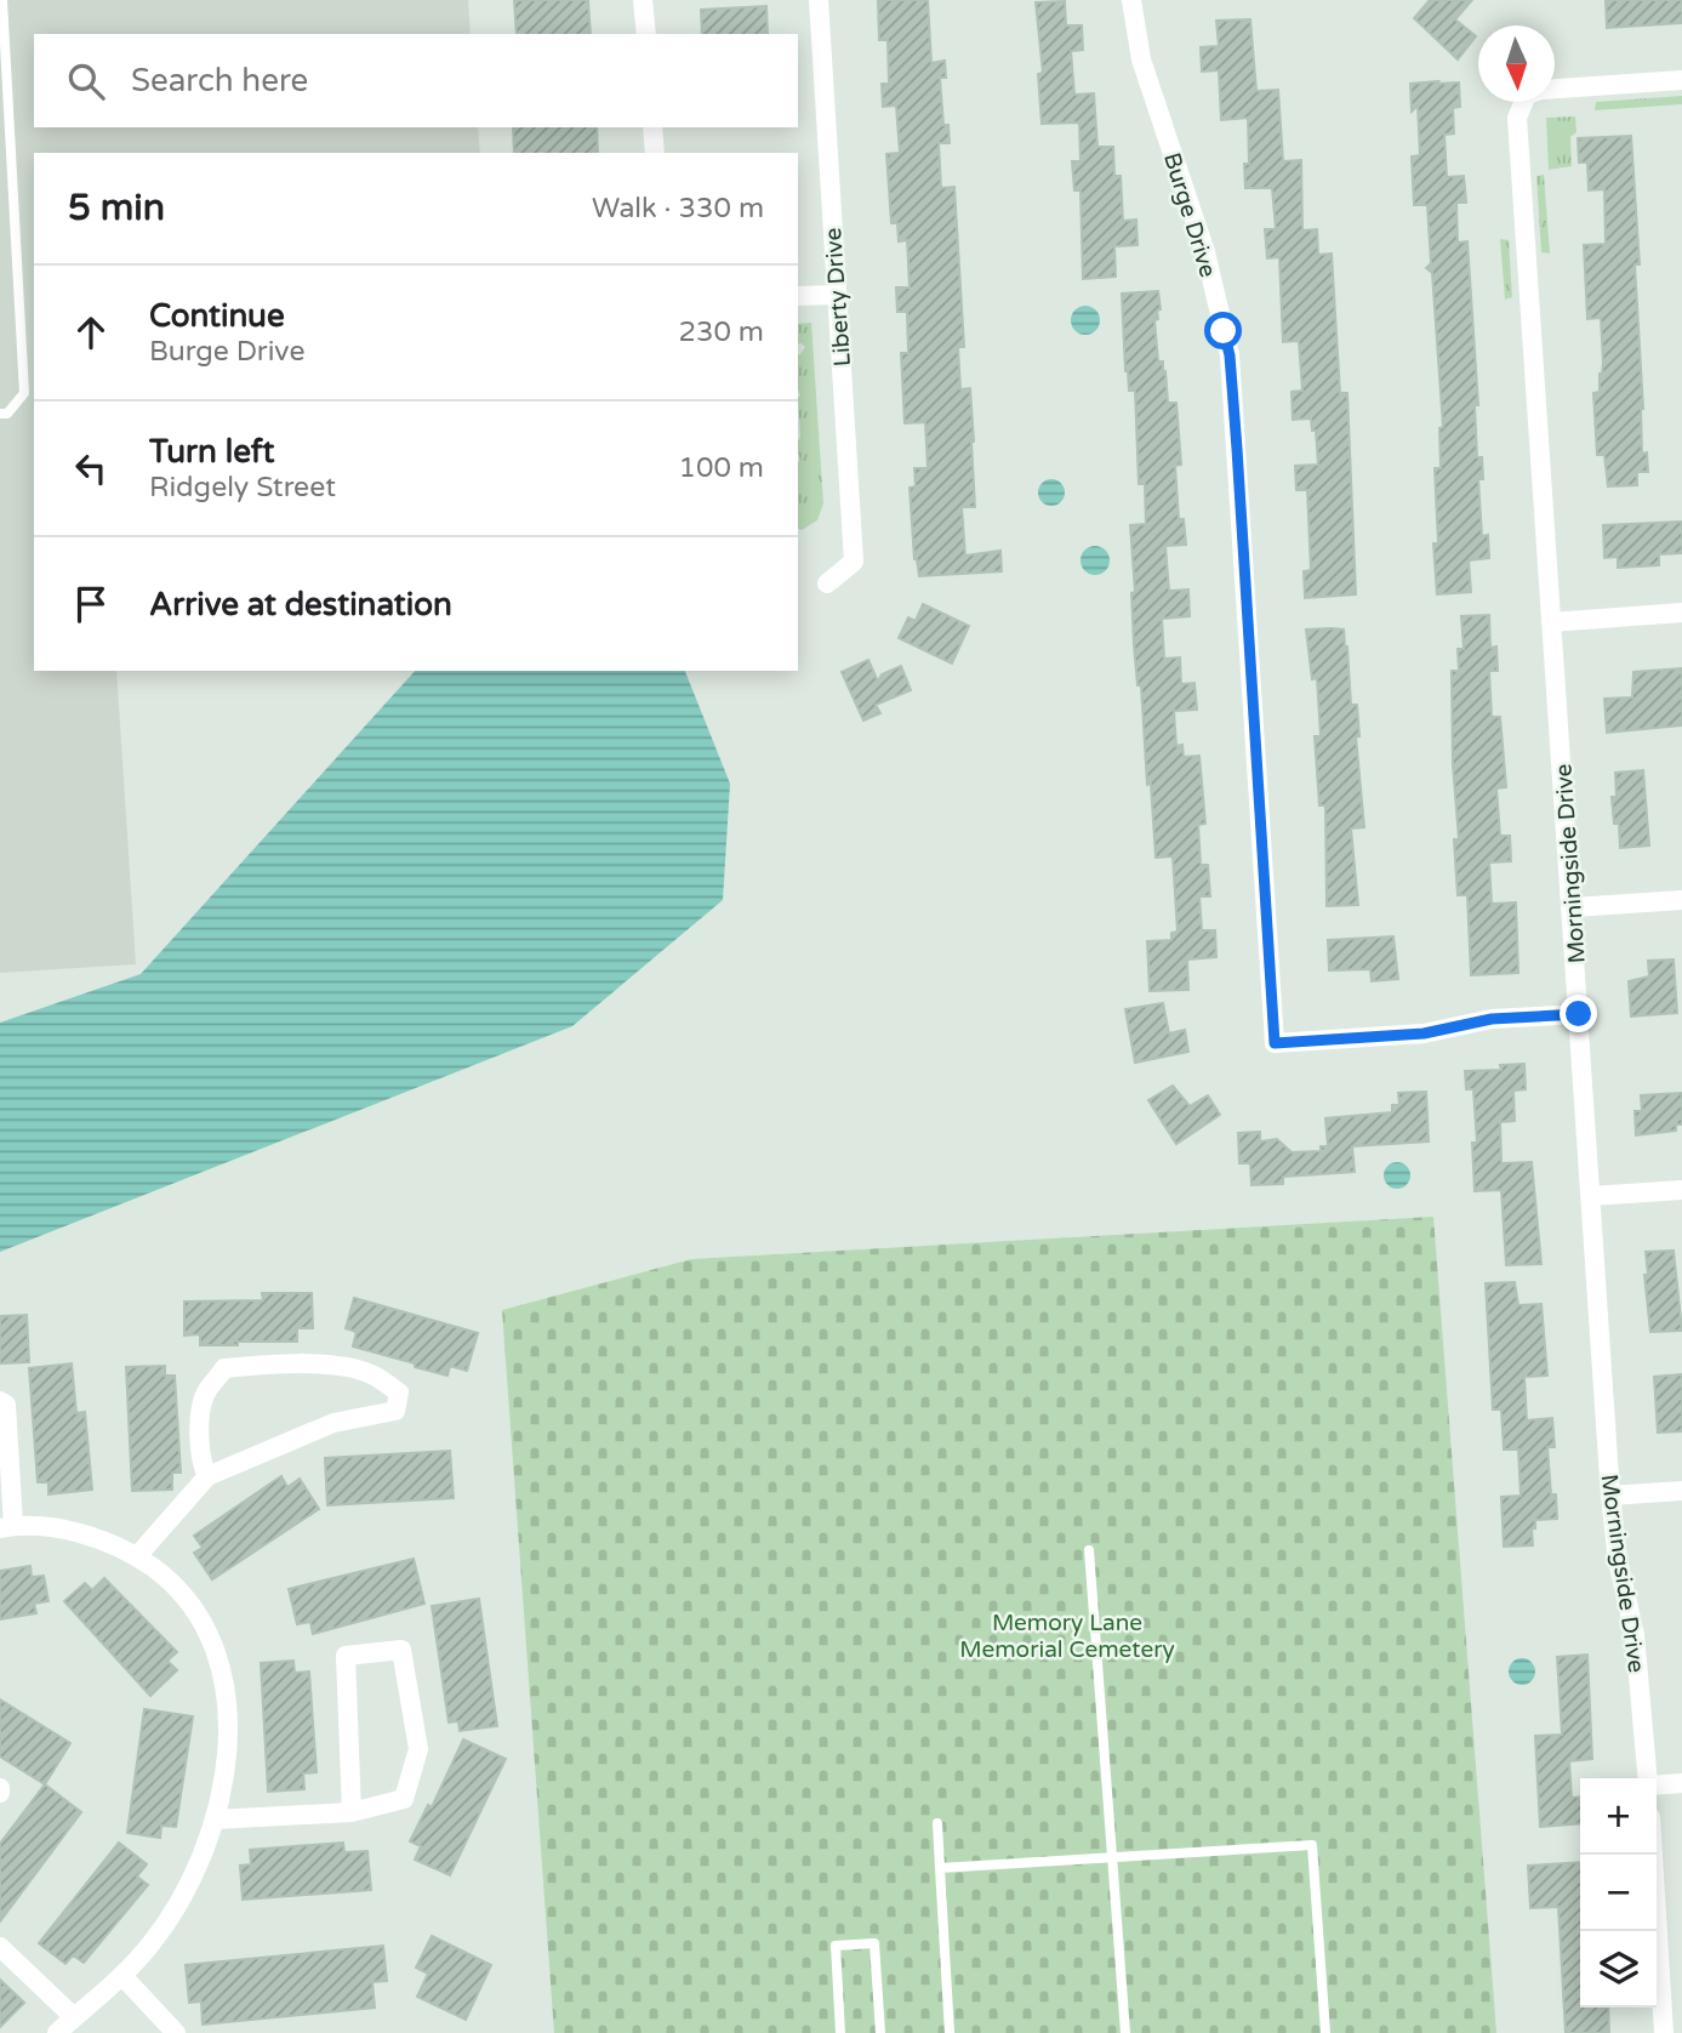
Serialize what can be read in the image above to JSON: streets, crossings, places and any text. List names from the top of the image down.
{
  "streets": {
    "street": ["Burge Drive", "Liberty Drive", "Morningside Drive"]
  },
  "crossings": [
    ["Burge Drive", "Morningside Drive"]
  ],
  "parks": ["Memory Lane Memorial Cemetery"],
  "north": "bottom",
  "page": {
    "search": "Search here",
    "heading": ["5 min", "Walk · 330 m"],
    "list": [
      ["Continue", "Burge Drive", "230 m"],
      ["Turn left", "Ridgely Street", "100 m"],
      "Arrive at destination"
    ],
    "map_buttons": ["+", "−"]
  }
}
